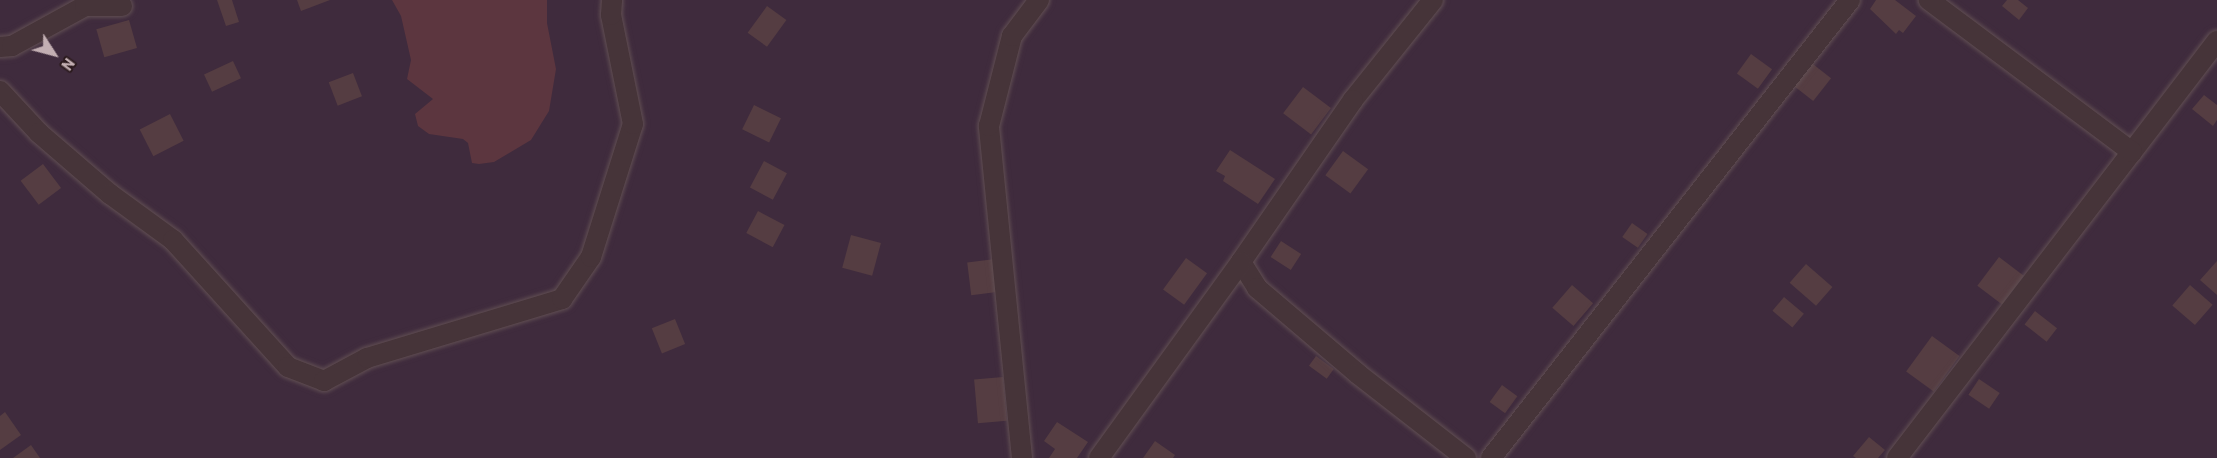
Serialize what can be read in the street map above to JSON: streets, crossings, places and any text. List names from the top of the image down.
{
  "north": "bottom right"
}
